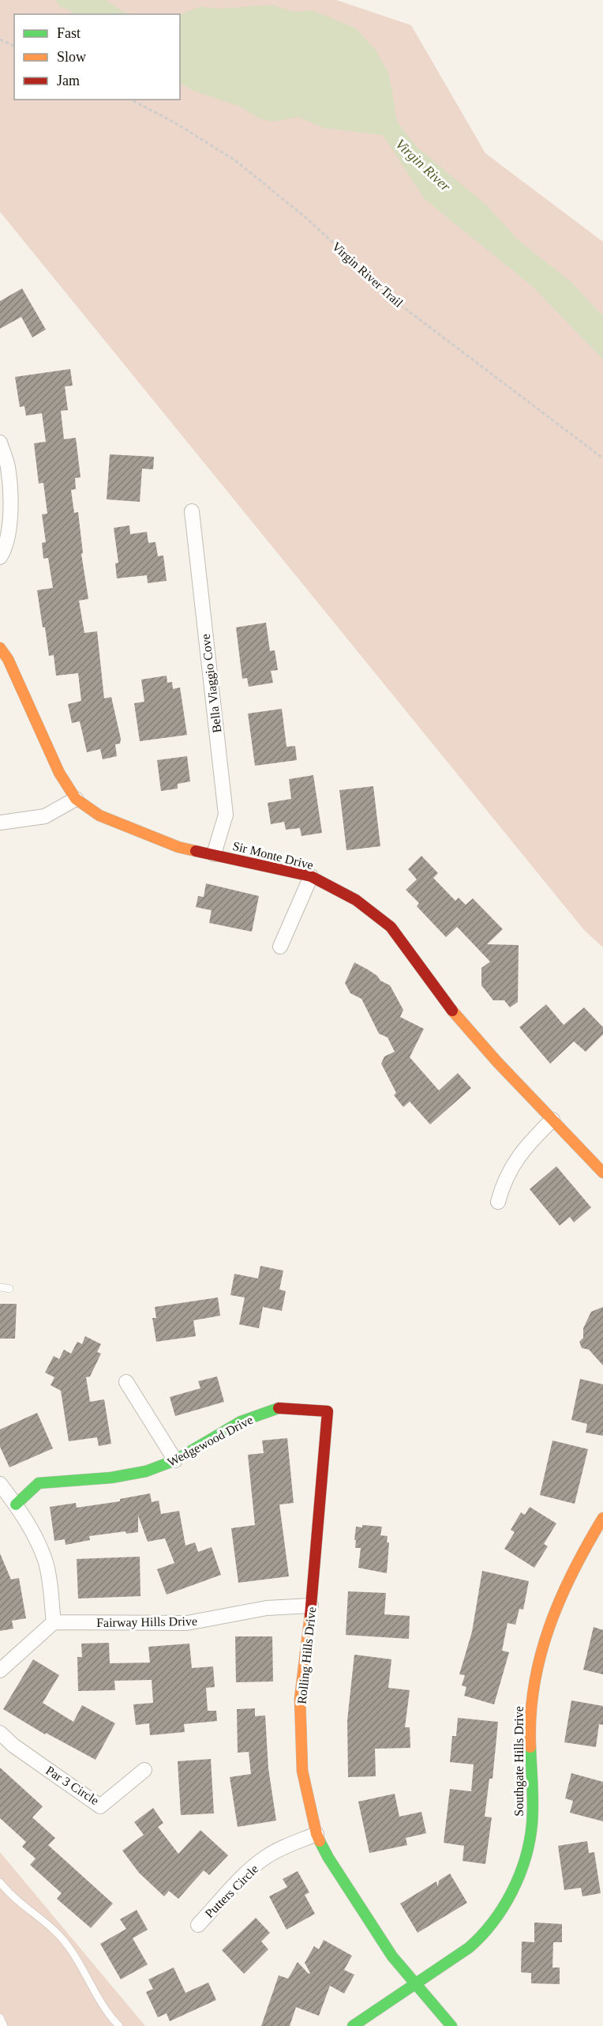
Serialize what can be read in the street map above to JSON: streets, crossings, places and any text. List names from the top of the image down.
{
  "streets": {
    "street": [
      "Bella Viaggio Cove",
      "Sir Monte Drive",
      "Wedgewood Drive",
      "Fairway Hills Drive",
      "Rolling Hills Drive",
      "Southgate Hills Drive",
      "Par 3 Circle",
      "Putters Circle"
    ],
    "path": ["Virgin River Trail"]
  },
  "crossings": [
    ["Bella Viaggio Cove", "Sir Monte Drive"],
    ["Wedgewood Drive", "Rolling Hills Drive"],
    ["Fairway Hills Drive", "Rolling Hills Drive"],
    ["Rolling Hills Drive", "Southgate Hills Drive"],
    ["Rolling Hills Drive", "Putters Circle"]
  ],
  "water": ["Virgin River"],
  "legend": ["Fast", "Slow", "Jam"]
}
